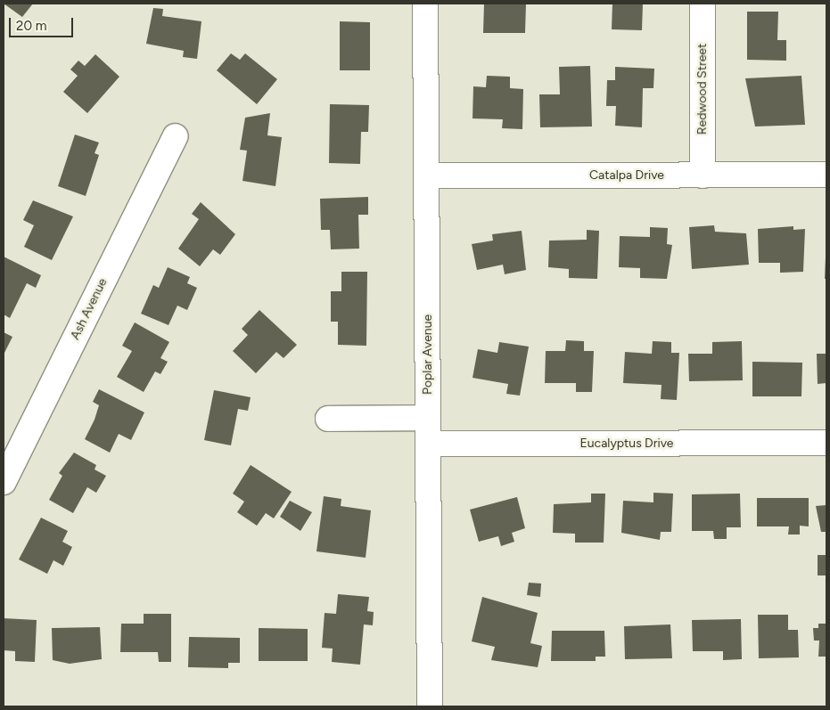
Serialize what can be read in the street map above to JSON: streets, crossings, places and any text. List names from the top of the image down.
{
  "streets": {
    "street": [
      "Redwood Street",
      "Catalpa Drive",
      "Ash Avenue",
      "Poplar Avenue",
      "Eucalyptus Drive"
    ]
  },
  "crossings": [
    ["Redwood Street", "Catalpa Drive"],
    ["Catalpa Drive", "Poplar Avenue"],
    ["Poplar Avenue", "Eucalyptus Drive"]
  ],
  "scale_bar": "20 m"
}
